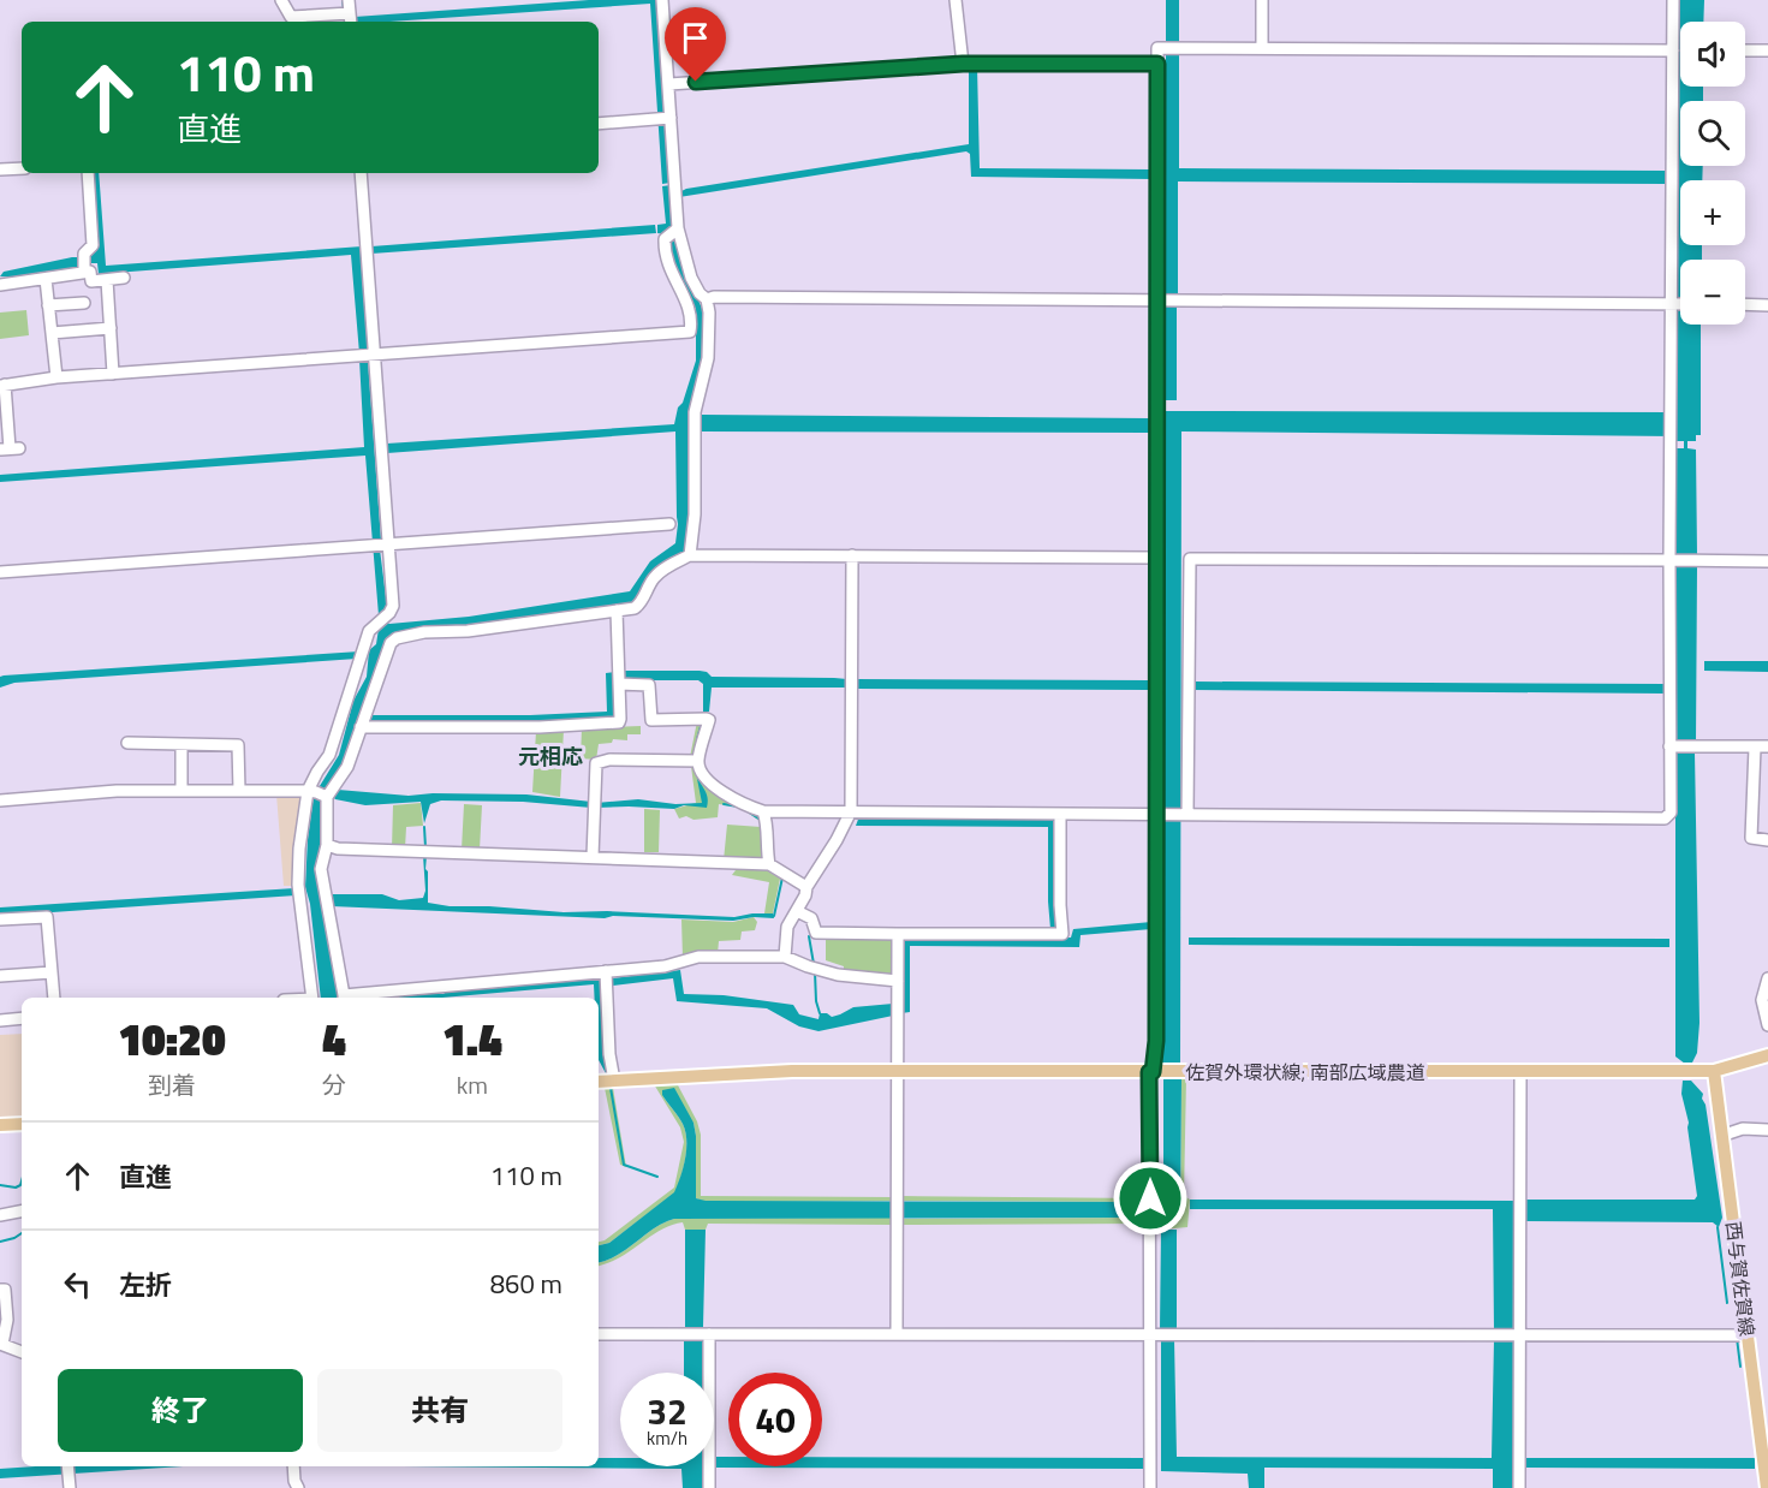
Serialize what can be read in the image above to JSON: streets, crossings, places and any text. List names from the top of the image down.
{
  "streets": {
    "main road": ["佐賀外環状線; 南部広域農道", "西与賀佐賀線"]
  },
  "crossings": [
    ["佐賀外環状線; 南部広域農道", "西与賀佐賀線"]
  ],
  "districts": ["元相応"],
  "page": {
    "map_buttons": ["+", "−"],
    "turn": ["110 m", "直進"],
    "eta": [
      "10:20",
      "到着",
      "4",
      "分",
      "1.4",
      "km"
    ],
    "list": [
      {
        "name": "直進",
        "value": "110 m"
      },
      {
        "name": "左折",
        "value": "860 m"
      }
    ],
    "buttons": ["終了", "共有"],
    "speed": "32 km/h",
    "limit": "40"
  }
}
